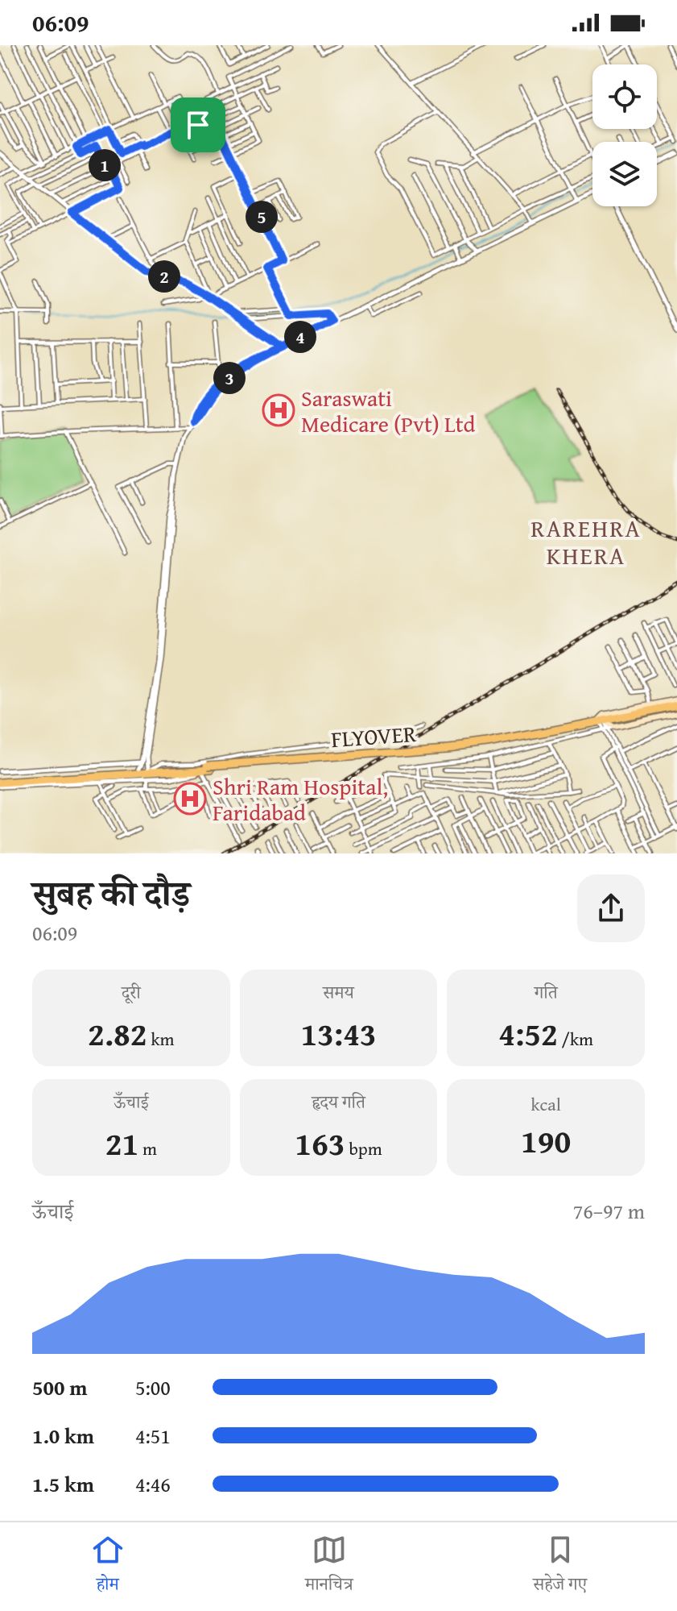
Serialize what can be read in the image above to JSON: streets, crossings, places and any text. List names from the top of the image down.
{
  "streets": {
    "highway": ["FLYOVER"]
  },
  "districts": ["RAREHRA KHERA"],
  "places": {
    "hospital": ["Saraswati Medicare (Pvt) Ltd", "Shri Ram Hospital, Faridabad"]
  },
  "page": {
    "status": "06:09",
    "pins": [
      "1",
      "5",
      "2",
      "4",
      "3"
    ],
    "heading": ["सुबह की दौड़", "06:09"],
    "stats": [
      ["दूरी", "2.82 km"],
      ["समय", "13:43"],
      ["गति", "4:52 /km"],
      ["ऊँचाई", "21 m"],
      ["हृदय गति", "163 bpm"],
      ["kcal", "190"]
    ],
    "chart": ["ऊँचाई", "76–97 m"],
    "list": [
      {
        "name": "500 m",
        "note": "5:00"
      },
      {
        "name": "1.0 km",
        "note": "4:51"
      },
      {
        "name": "1.5 km",
        "note": "4:46"
      }
    ],
    "tabs": ["होम", "मानचित्र", "सहेजे गए"]
  }
}
